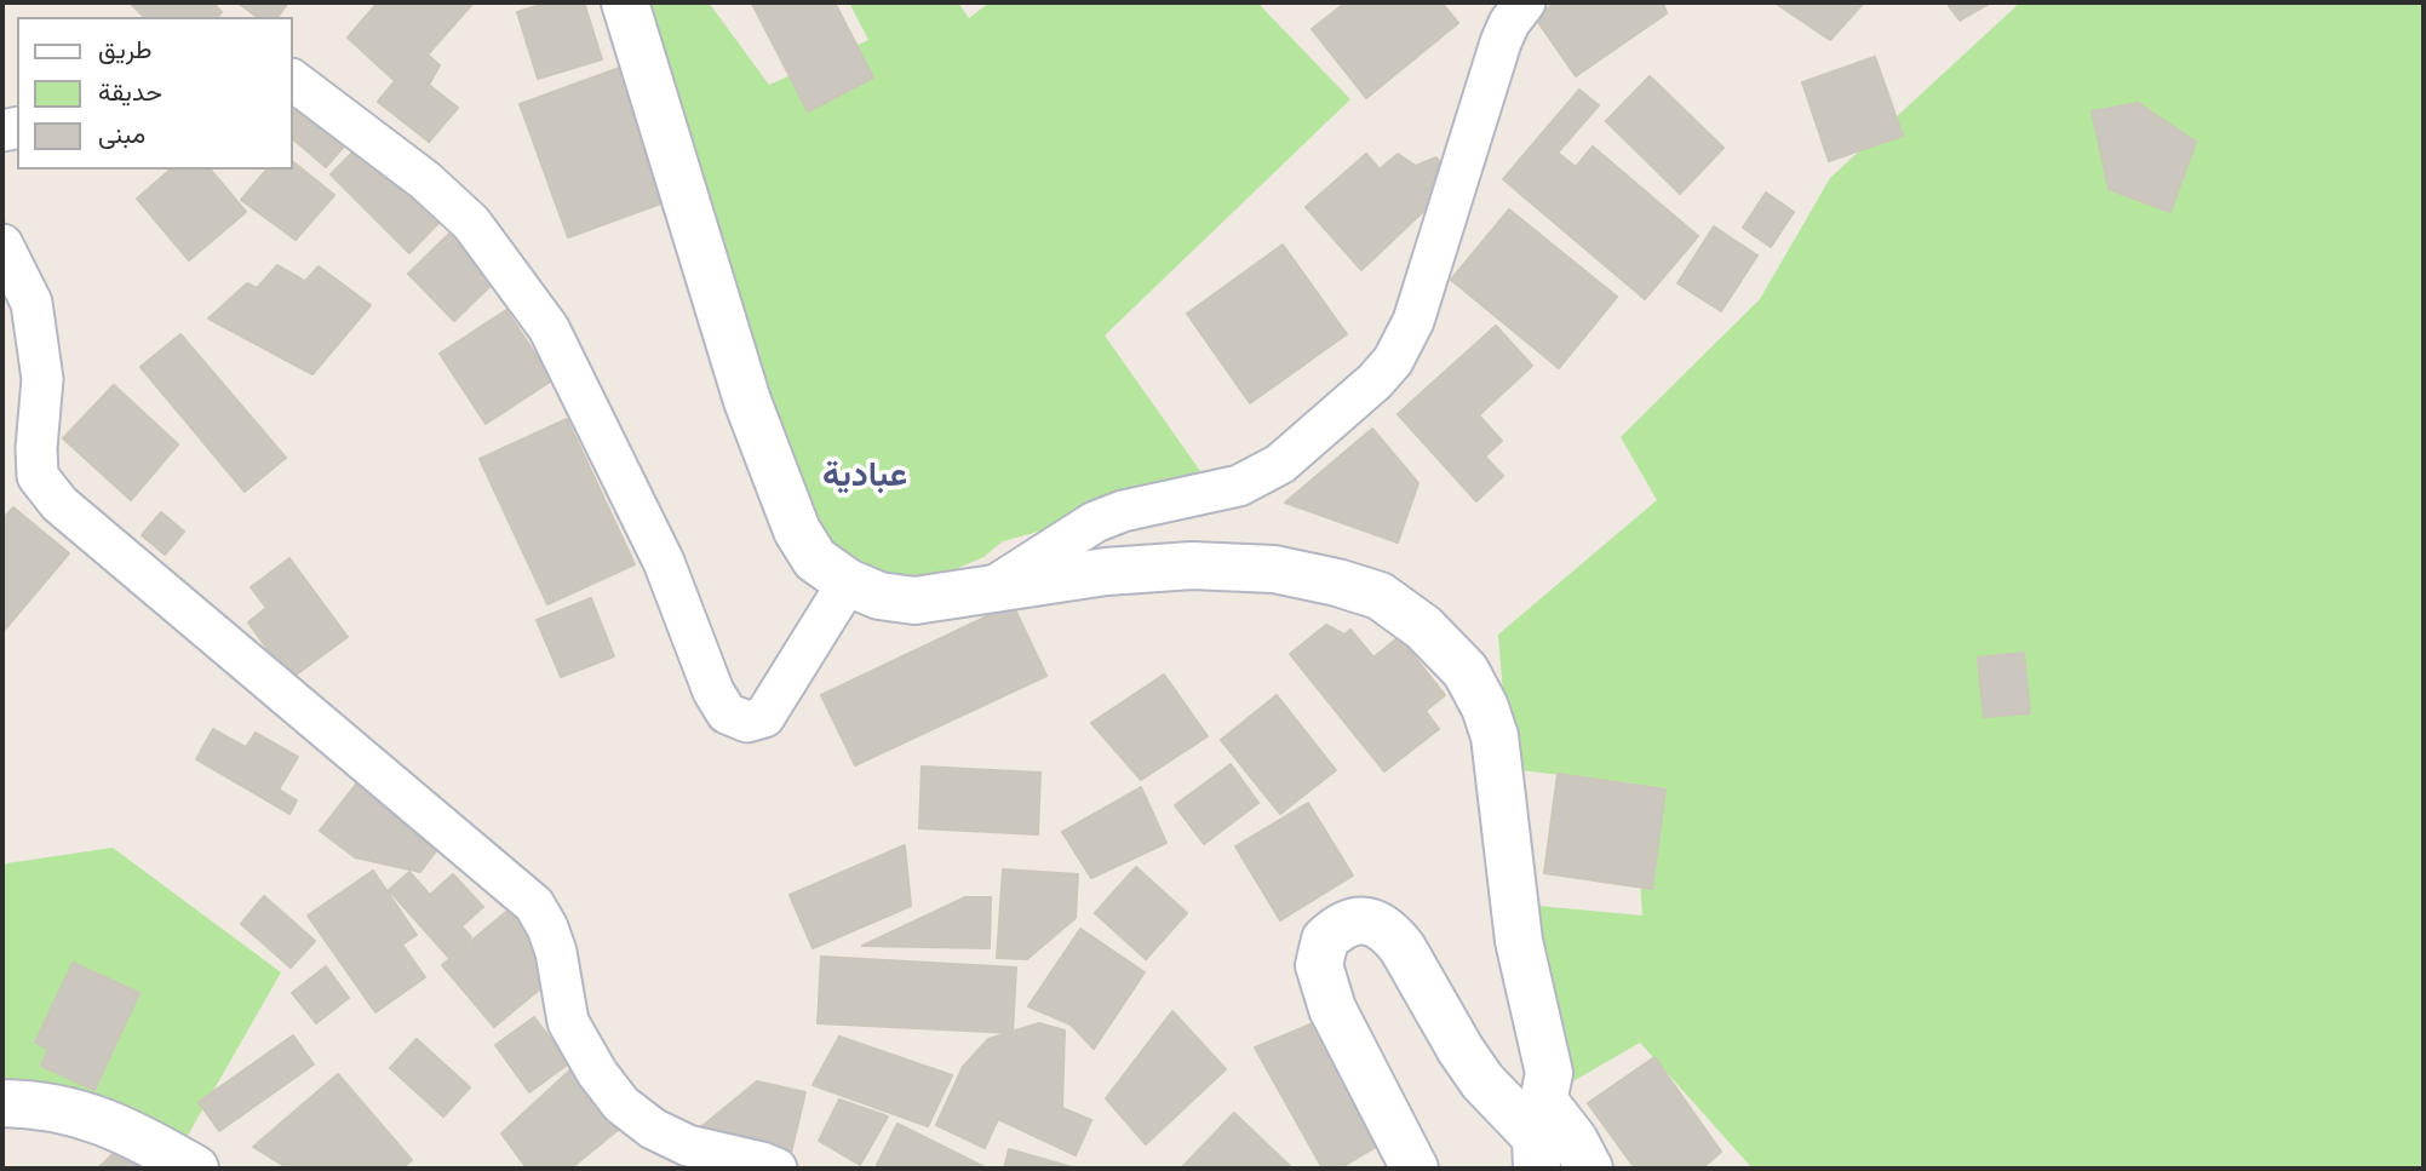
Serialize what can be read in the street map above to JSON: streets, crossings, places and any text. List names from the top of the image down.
{
  "districts": ["عبادية"],
  "legend": ["طريق", "حديقة", "مبنى"]
}
